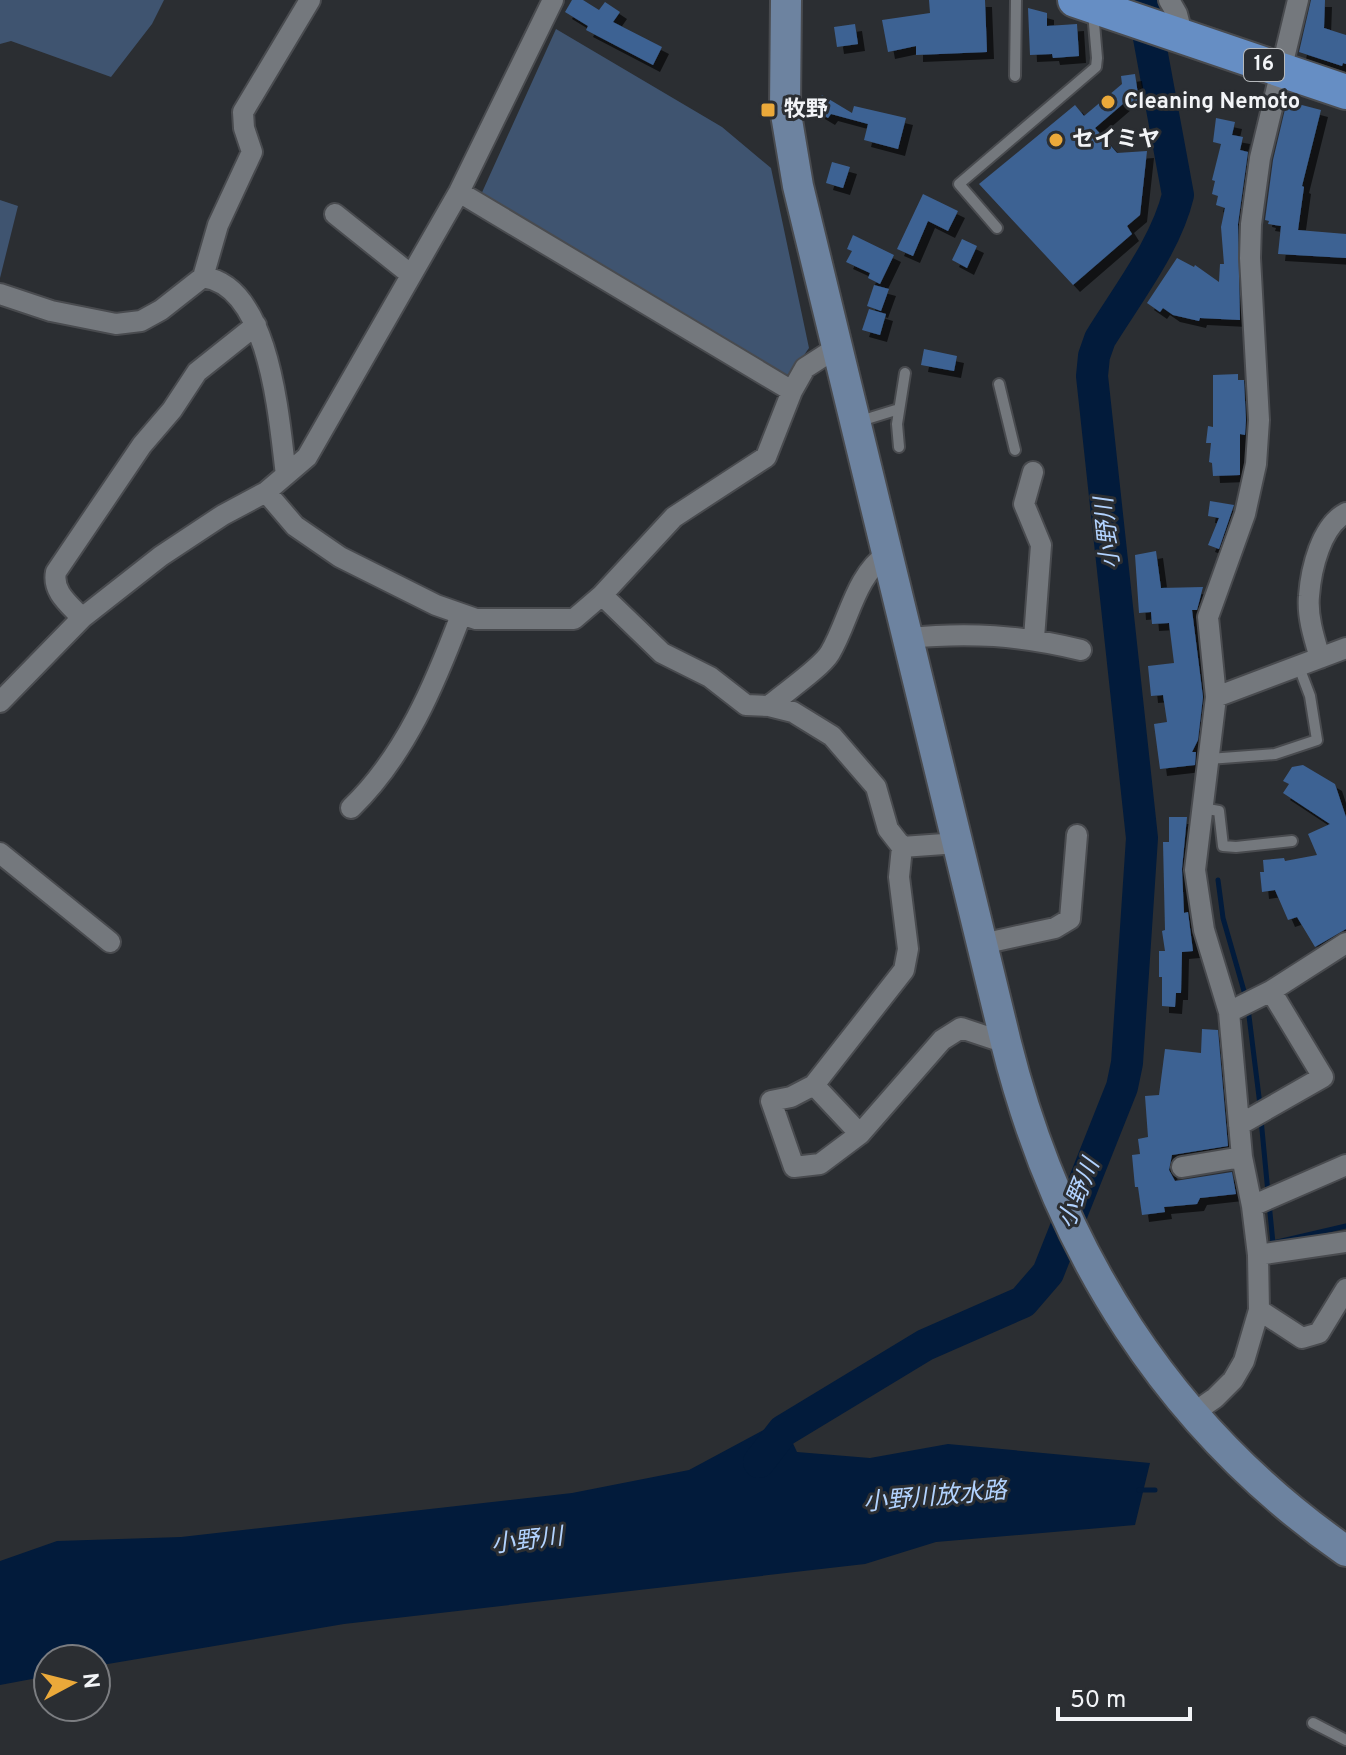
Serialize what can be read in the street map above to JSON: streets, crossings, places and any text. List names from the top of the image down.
{
  "streets": {
    "main road": ["16"]
  },
  "water": ["小野川", "小野川放水路"],
  "places": {
    "other": ["Cleaning Nemoto", "セイミヤ"],
    "transit": ["牧野"]
  },
  "scale_bar": "50 m",
  "north": "right"
}
